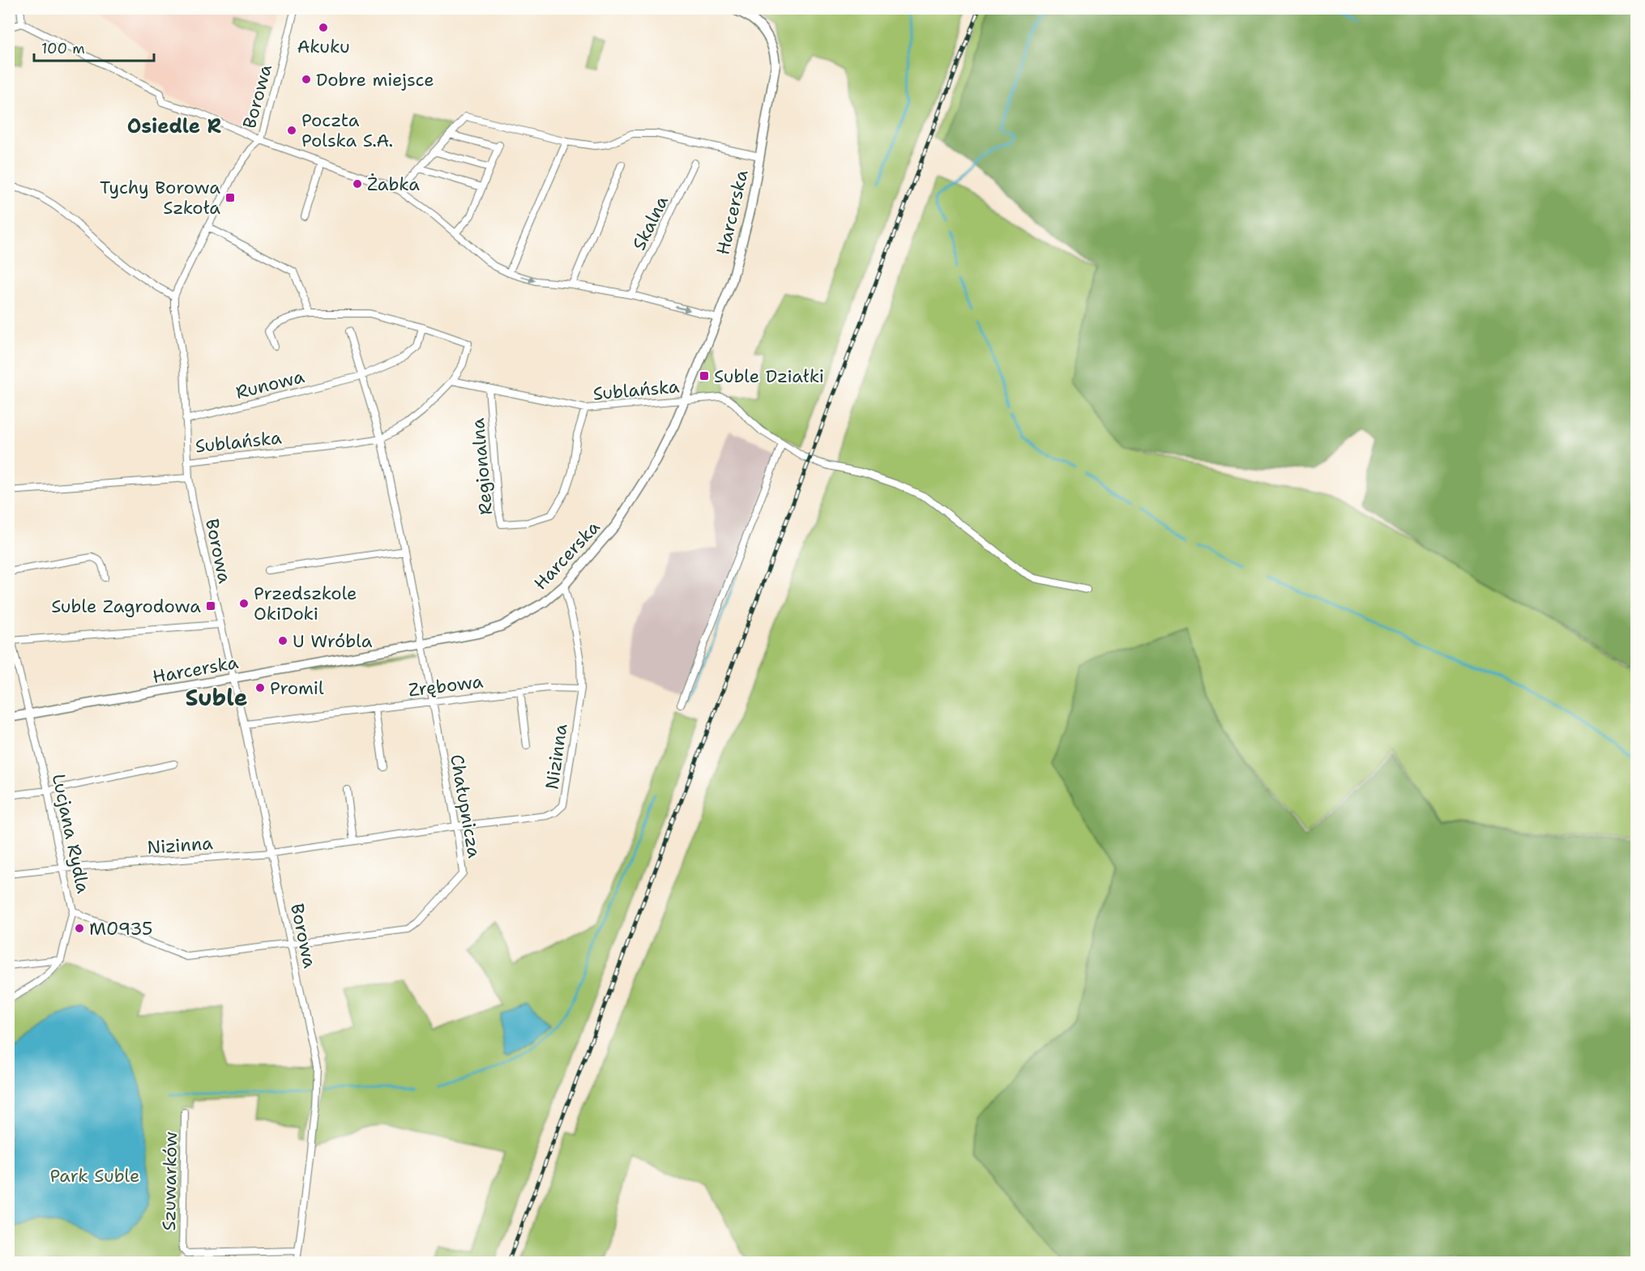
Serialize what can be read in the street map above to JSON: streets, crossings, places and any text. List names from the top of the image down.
{
  "streets": {
    "street": [
      "Borowa",
      "Harcerska",
      "Skalna",
      "Runowa",
      "Sublańska",
      "Regionalna",
      "Zrębowa",
      "Nizinna",
      "Chałupnicza",
      "Lucjana Rydla",
      "Szuwarków"
    ]
  },
  "crossings": [
    ["Borowa", "Harcerska"],
    ["Borowa", "Runowa"],
    ["Borowa", "Sublańska"],
    ["Borowa", "Zrębowa"],
    ["Borowa", "Nizinna"],
    ["Borowa", "Chałupnicza"],
    ["Borowa", "Lucjana Rydla"],
    ["Borowa", "Szuwarków"],
    ["Harcerska", "Sublańska"],
    ["Harcerska", "Nizinna"],
    ["Harcerska", "Chałupnicza"],
    ["Harcerska", "Lucjana Rydla"],
    ["Runowa", "Sublańska"],
    ["Sublańska", "Regionalna"],
    ["Sublańska", "Chałupnicza"],
    ["Zrębowa", "Nizinna"],
    ["Zrębowa", "Chałupnicza"],
    ["Nizinna", "Chałupnicza"],
    ["Nizinna", "Lucjana Rydla"],
    ["Chałupnicza", "Lucjana Rydla"]
  ],
  "districts": ["Osiedle R", "Suble"],
  "parks": ["Park Suble"],
  "places": {
    "other": [
      "Akuku",
      "Dobre miejsce",
      "Poczta Polska S.A.",
      "Żabka",
      "Przedszkole OkiDoki",
      "U Wróbla",
      "Promil",
      "M0935"
    ],
    "transit": ["Tychy Borowa Szkoła", "Suble Działki", "Suble Zagrodowa"]
  },
  "scale_bar": "100 m"
}
